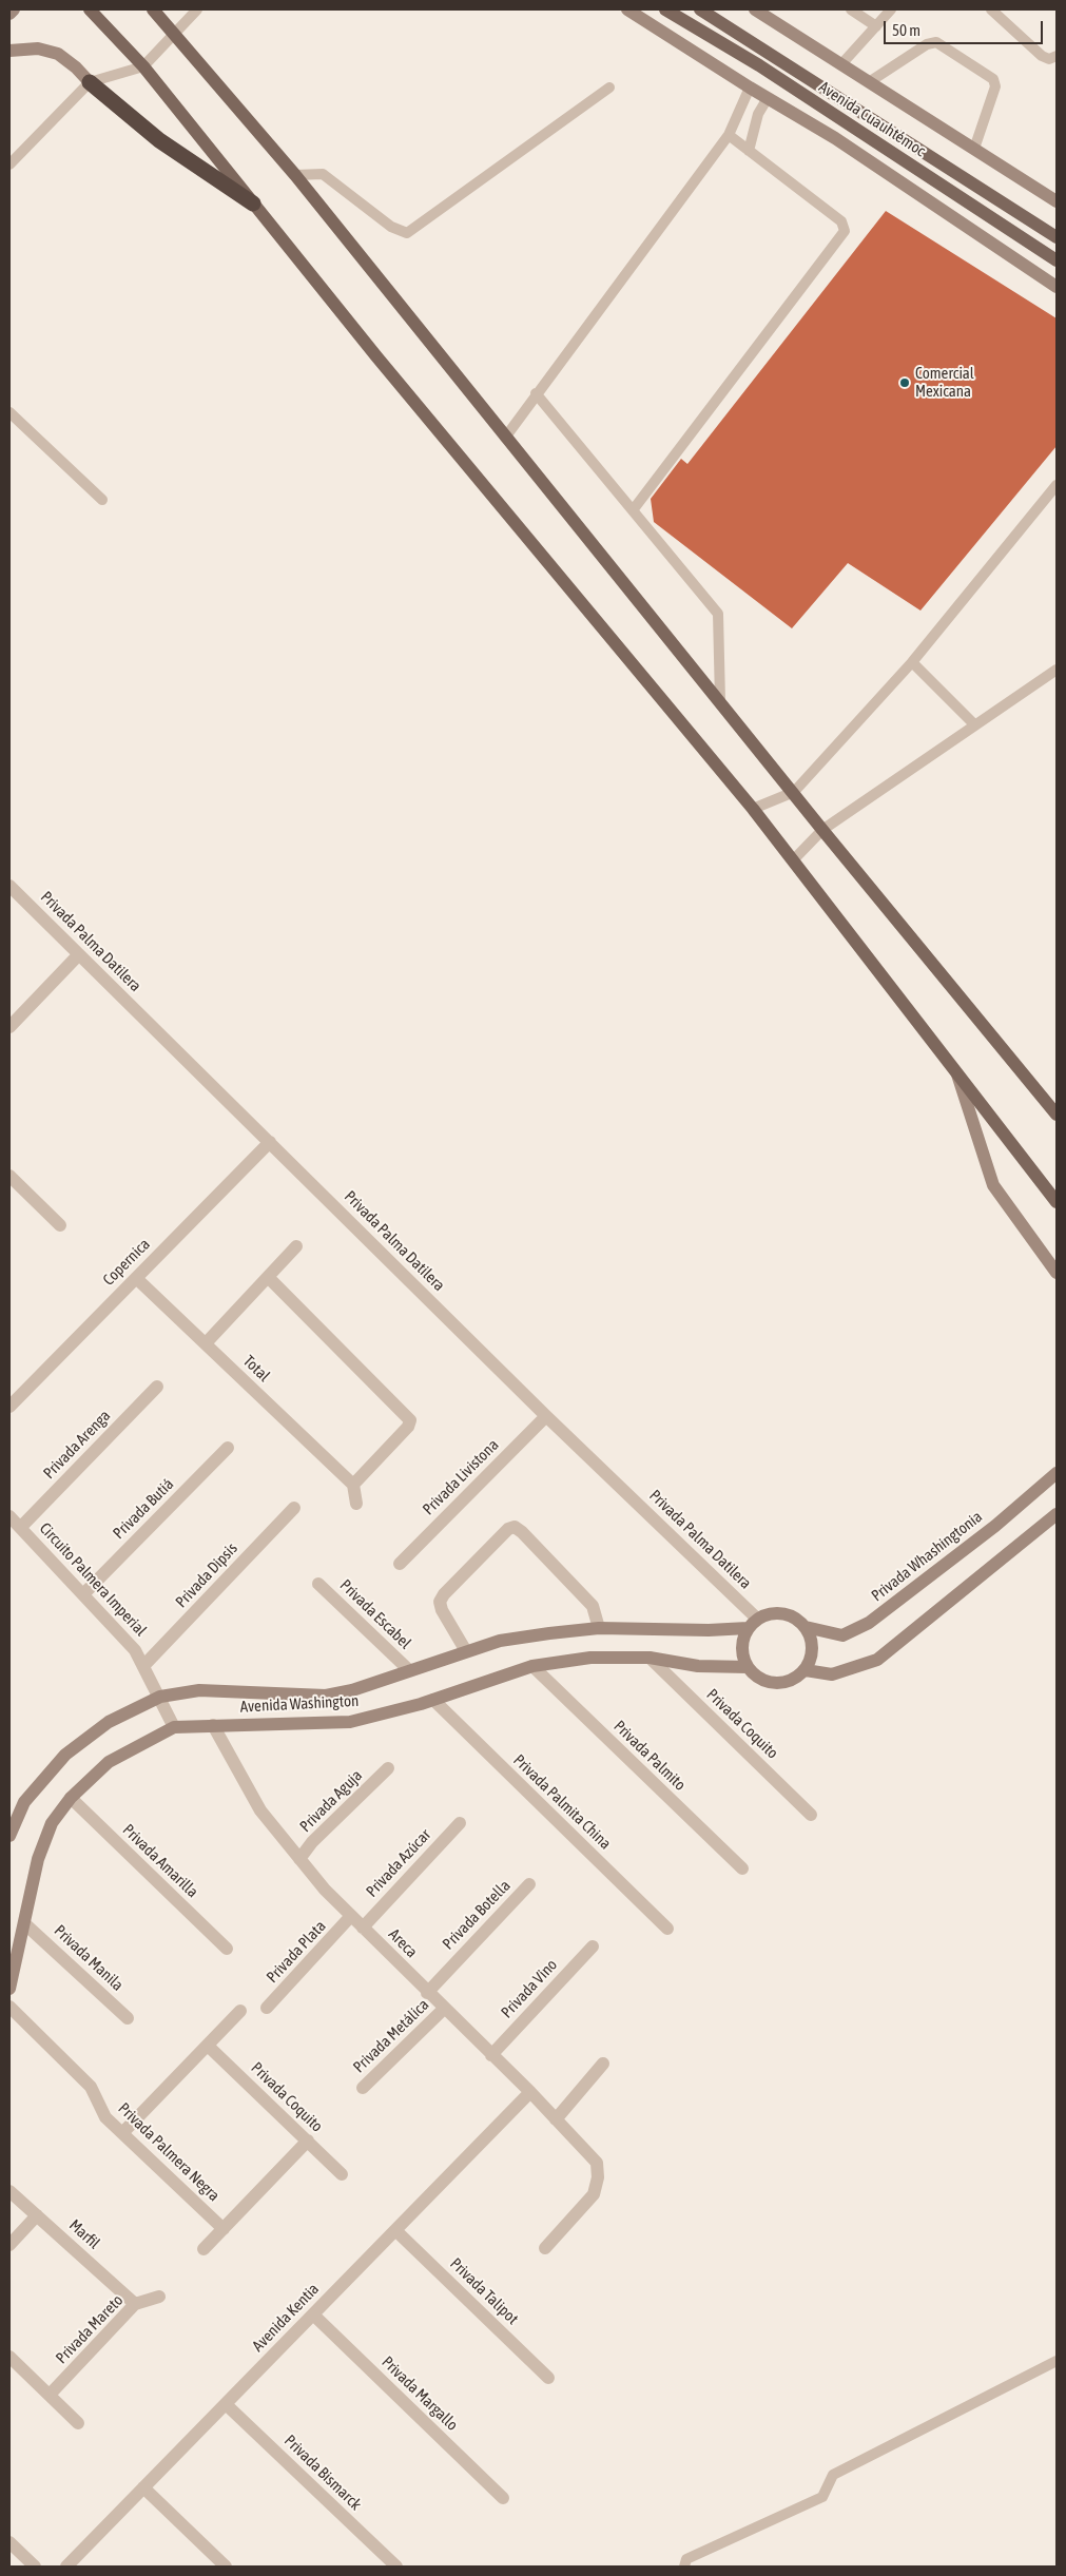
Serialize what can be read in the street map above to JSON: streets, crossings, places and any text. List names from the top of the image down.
{
  "streets": {
    "main road": ["Avenida Cuauhtémoc", "Privada Whashingtonia", "Avenida Washington"],
    "street": [
      "Privada Palma Datilera",
      "Copernica",
      "Total",
      "Privada Arenga",
      "Privada Livistona",
      "Privada Butiá",
      "Privada Dipsis",
      "Circuito Palmera Imperial",
      "Privada Escabel",
      "Privada Coquito",
      "Privada Palmito",
      "Privada Aguja",
      "Privada Palmita China",
      "Privada Amarilla",
      "Privada Azúcar",
      "Privada Botella",
      "Areca",
      "Privada Plata",
      "Privada Manila",
      "Privada Vino",
      "Privada Metálica",
      "Privada Palmera Negra",
      "Marfil",
      "Privada Talipot",
      "Avenida Kentia",
      "Privada Mareto",
      "Privada Margallo",
      "Privada Bismarck"
    ]
  },
  "crossings": [
    ["Privada Palma Datilera", "Copernica"],
    ["Privada Palma Datilera", "Privada Livistona"],
    ["Privada Palma Datilera", "Privada Whashingtonia"],
    ["Privada Palma Datilera", "Avenida Washington"],
    ["Copernica", "Total"],
    ["Privada Arenga", "Circuito Palmera Imperial"],
    ["Privada Butiá", "Circuito Palmera Imperial"],
    ["Privada Whashingtonia", "Avenida Washington"],
    ["Privada Dipsis", "Circuito Palmera Imperial"],
    ["Circuito Palmera Imperial", "Avenida Washington"],
    ["Privada Escabel", "Avenida Washington"],
    ["Avenida Washington", "Privada Coquito"],
    ["Avenida Washington", "Privada Palmito"],
    ["Avenida Washington", "Privada Palmita China"],
    ["Avenida Washington", "Privada Amarilla"],
    ["Avenida Washington", "Areca"],
    ["Avenida Washington", "Privada Manila"],
    ["Privada Aguja", "Areca"],
    ["Privada Azúcar", "Areca"],
    ["Privada Botella", "Areca"],
    ["Areca", "Privada Plata"],
    ["Areca", "Privada Vino"],
    ["Areca", "Privada Metálica"],
    ["Areca", "Avenida Kentia"],
    ["Marfil", "Privada Mareto"],
    ["Privada Talipot", "Avenida Kentia"],
    ["Avenida Kentia", "Privada Margallo"],
    ["Avenida Kentia", "Privada Bismarck"]
  ],
  "places": ["Comercial Mexicana"],
  "scale_bar": "50 m"
}
